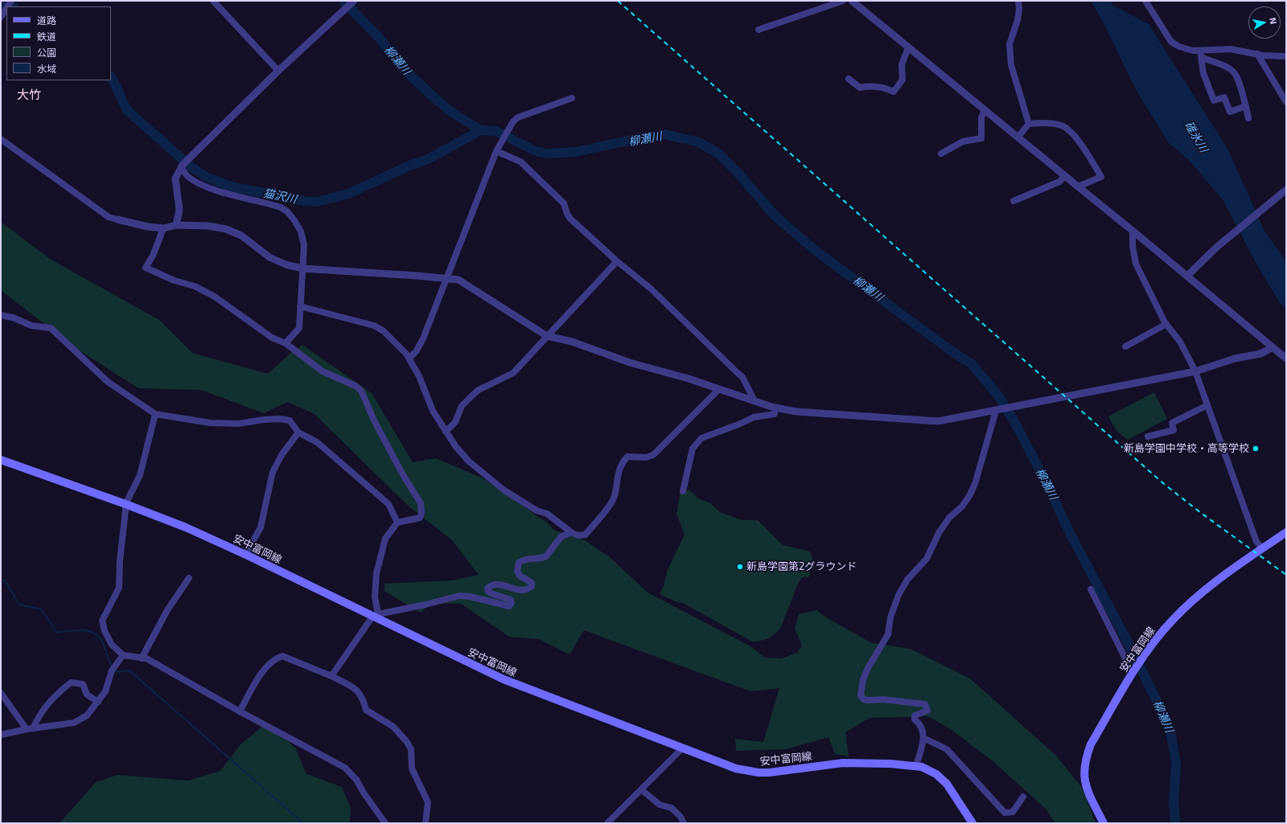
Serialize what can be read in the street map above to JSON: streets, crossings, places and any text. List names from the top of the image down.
{
  "streets": {
    "main road": ["安中富岡線"]
  },
  "districts": ["大竹"],
  "water": ["柳瀬川", "碓氷川", "猫沢川"],
  "places": ["新島学園中学校・高等学校", "新島学園第2グラウンド"],
  "legend": [
    "道路",
    "鉄道",
    "公園",
    "水域"
  ],
  "north": "right"
}
